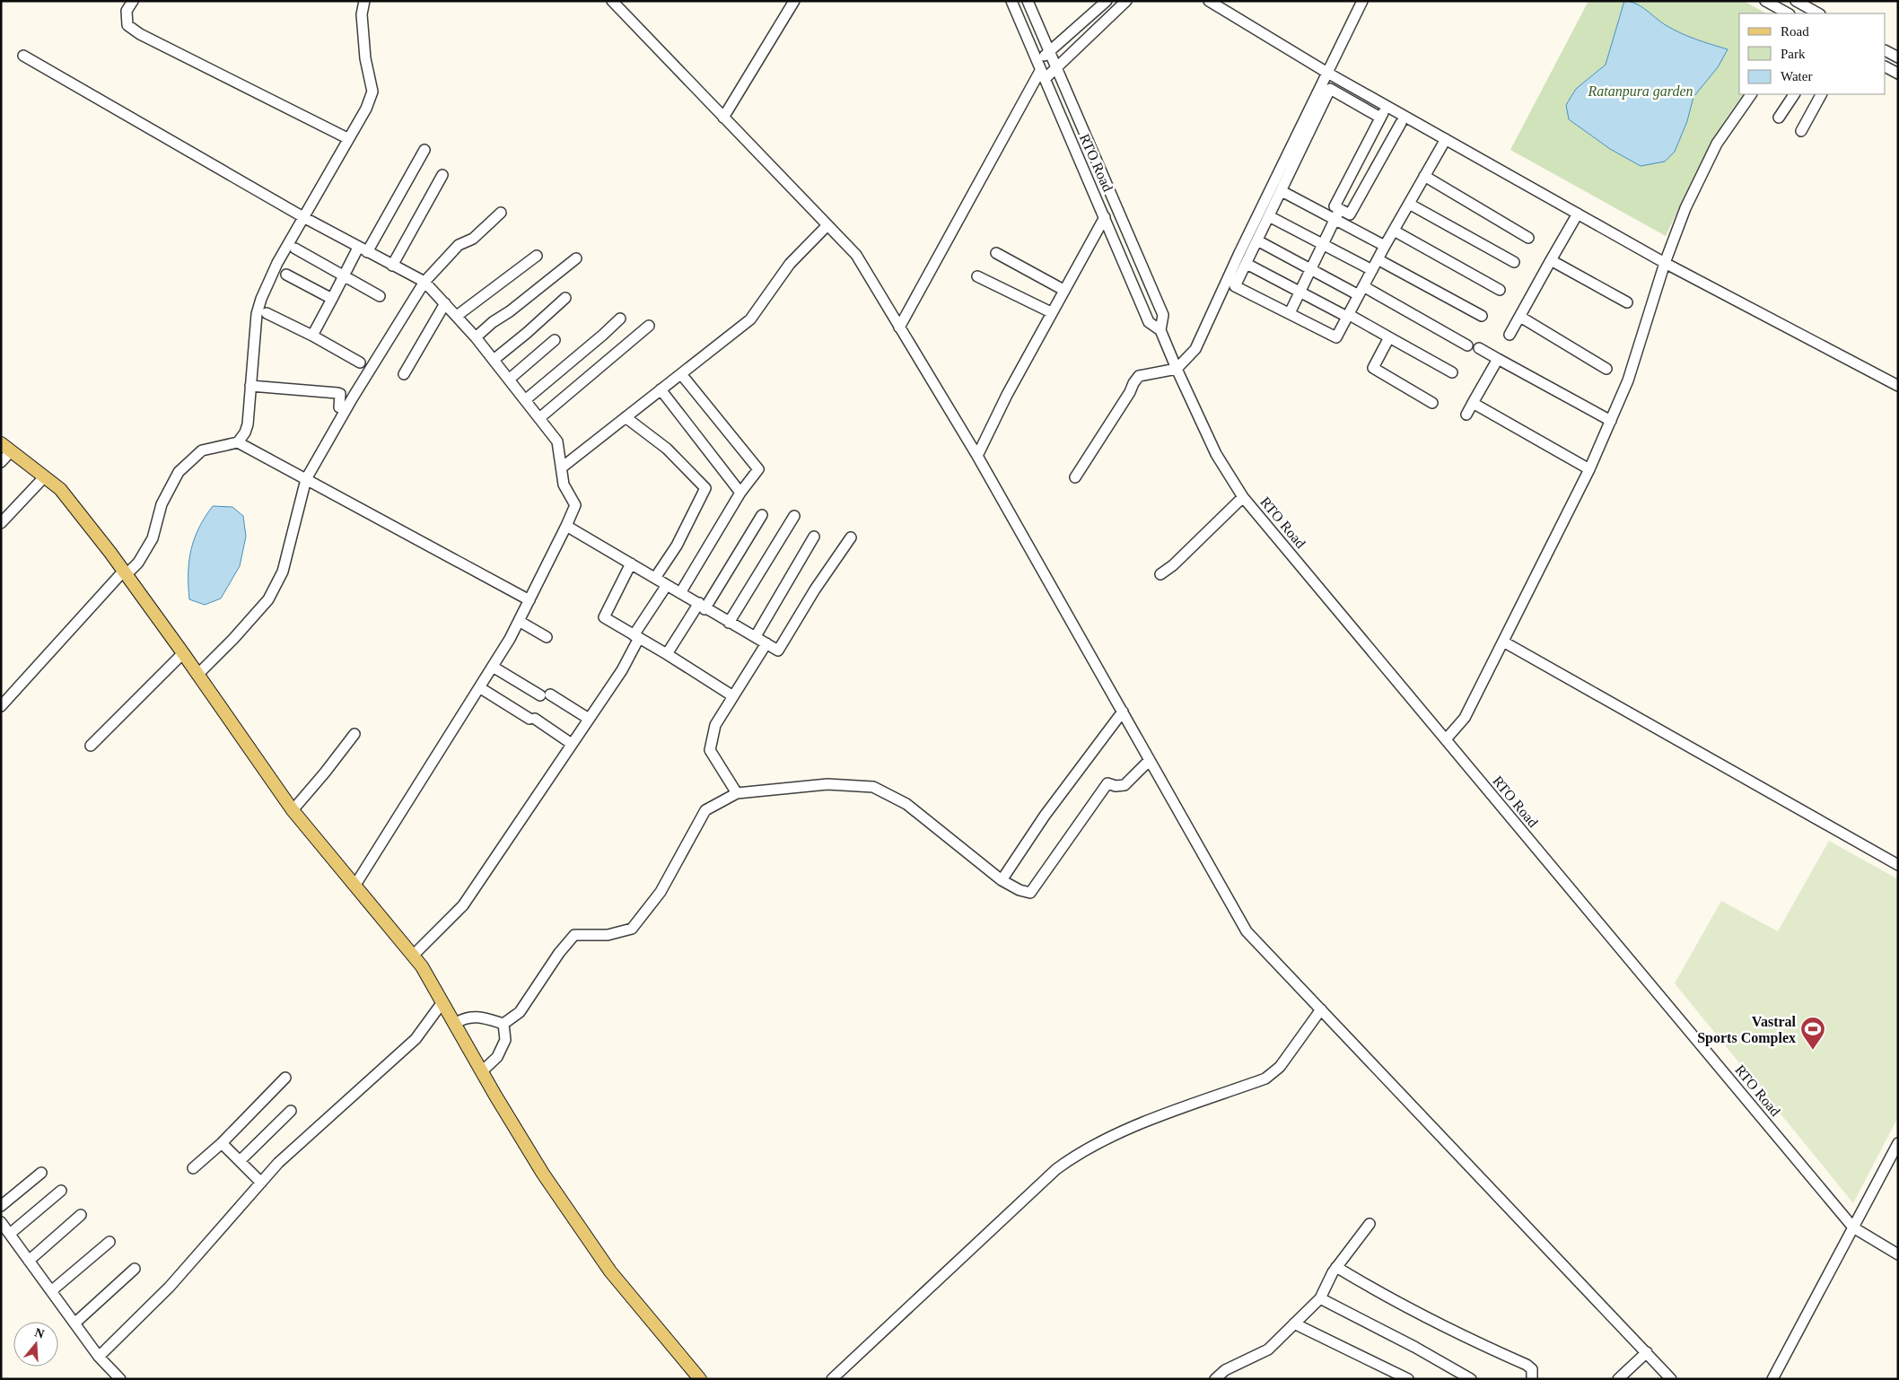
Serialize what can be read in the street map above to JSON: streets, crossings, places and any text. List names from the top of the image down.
{
  "streets": {
    "street": ["RTO Road"]
  },
  "parks": ["Ratanpura garden"],
  "places": {
    "sports": ["Vastral Sports Complex"]
  },
  "legend": ["Road", "Park", "Water"],
  "north": "top"
}
